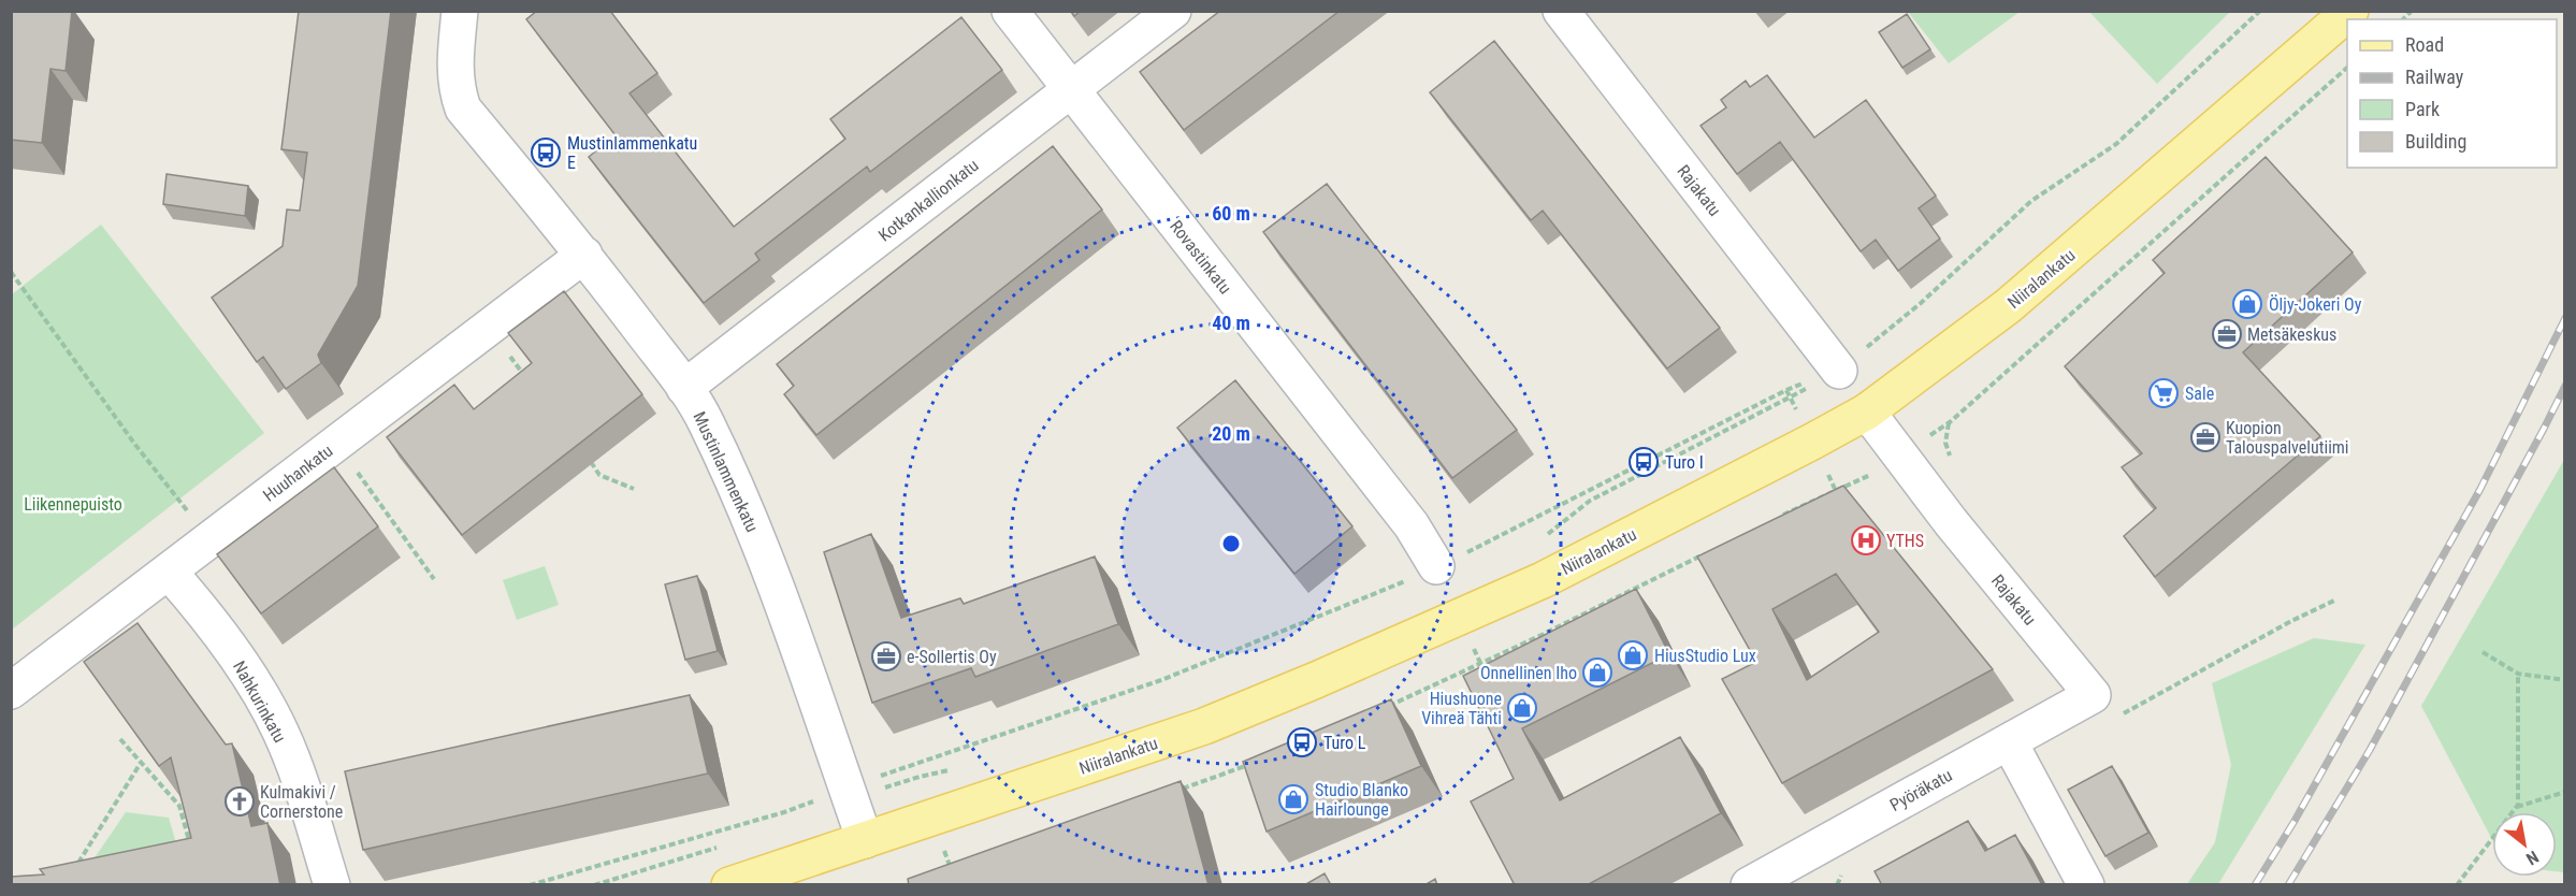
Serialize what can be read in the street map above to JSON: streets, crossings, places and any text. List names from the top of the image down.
{
  "streets": {
    "main road": ["Niiralankatu"],
    "street": [
      "Rajakatu",
      "Kotkankallionkatu",
      "Rovastinkatu",
      "Mustinlammenkatu",
      "Huuhankatu",
      "Nahkurinkatu",
      "Pyöräkatu"
    ]
  },
  "crossings": [
    ["Rajakatu", "Niiralankatu"],
    ["Rajakatu", "Pyöräkatu"],
    ["Kotkankallionkatu", "Rovastinkatu"],
    ["Kotkankallionkatu", "Mustinlammenkatu"],
    ["Niiralankatu", "Mustinlammenkatu"],
    ["Mustinlammenkatu", "Huuhankatu"],
    ["Huuhankatu", "Nahkurinkatu"]
  ],
  "parks": ["Liikennepuisto"],
  "places": {
    "bus stop": ["Mustinlammenkatu E", "Turo I", "Turo L"],
    "shop": [
      "Öljy-Jokeri Oy",
      "HiusStudio Lux",
      "Onnellinen Iho",
      "Hiushuone Vihreä Tähti",
      "Studio Blanko Hairlounge"
    ],
    "office": ["Metsäkeskus", "Kuopion Talouspalvelutiimi", "e-Sollertis Oy"],
    "supermarket": ["Sale"],
    "hospital": ["YTHS"],
    "church": ["Kulmakivi / Cornerstone"]
  },
  "legend": [
    "Road",
    "Railway",
    "Park",
    "Building"
  ],
  "north": "bottom right",
  "rings": ["60 m", "40 m", "20 m"]
}
